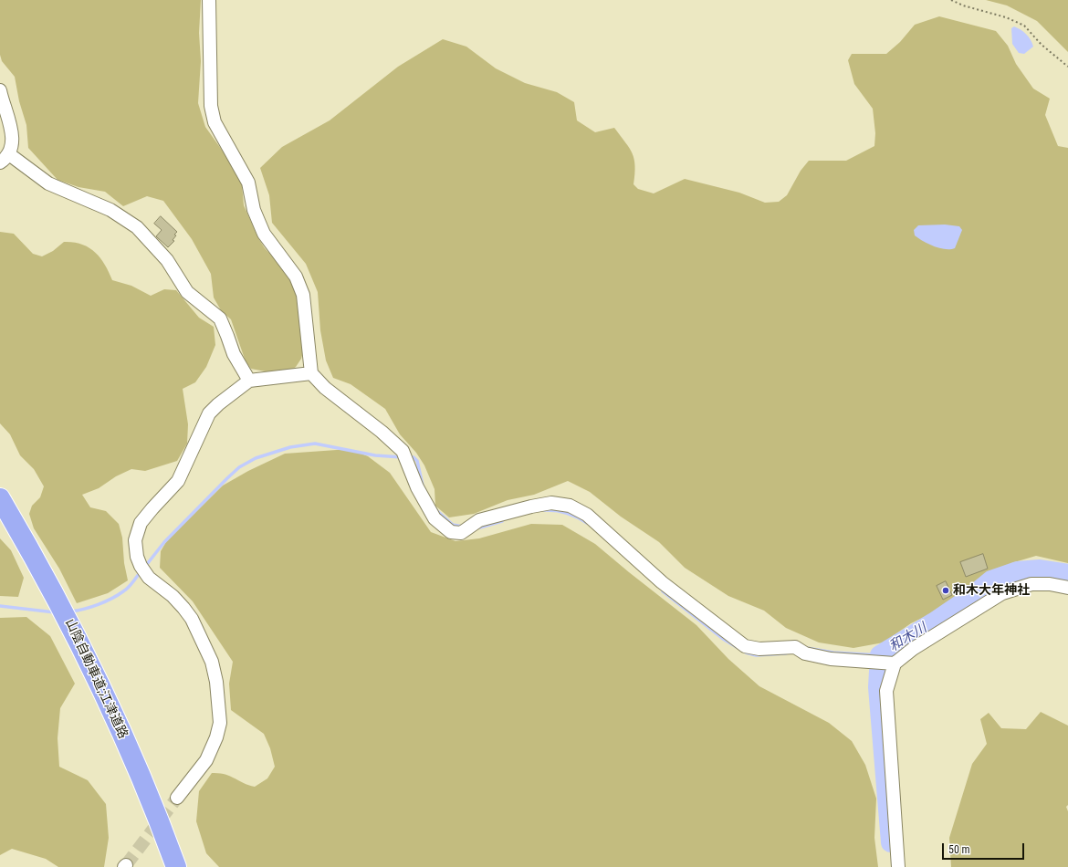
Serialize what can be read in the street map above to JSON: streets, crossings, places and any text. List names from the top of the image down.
{
  "streets": {
    "highway": ["山陰自動車道;江津道路"]
  },
  "water": ["和木川"],
  "places": ["和木大年神社"],
  "scale_bar": "50 m"
}
